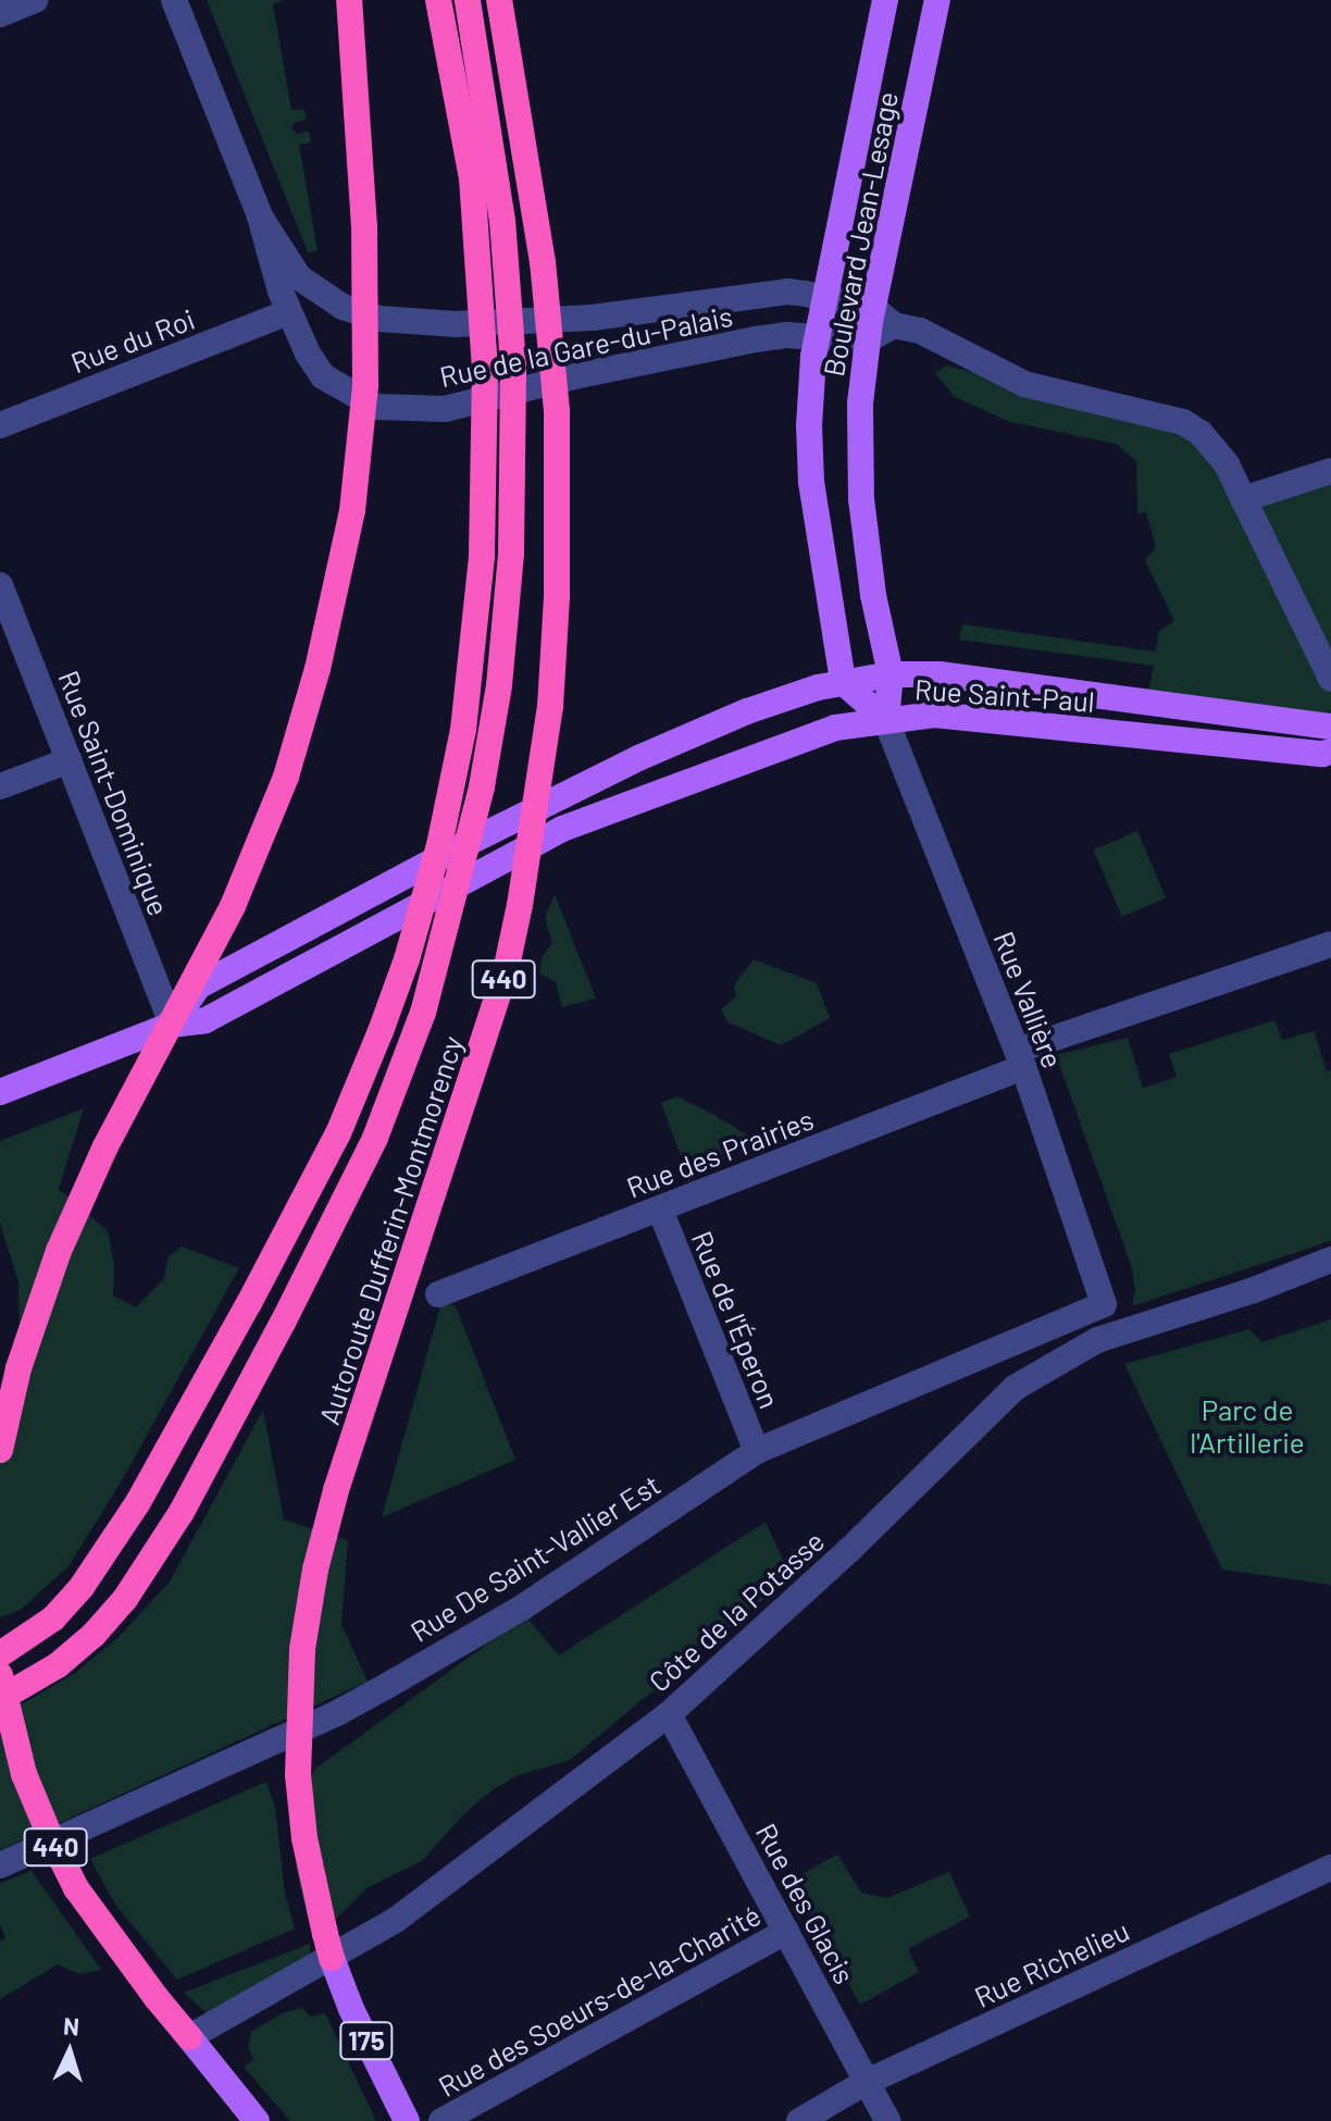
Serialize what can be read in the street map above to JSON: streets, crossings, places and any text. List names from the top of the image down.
{
  "streets": {
    "highway": ["440", "Autoroute Dufferin-Montmorency"],
    "main road": ["Boulevard Jean-Lesage", "Rue Saint-Paul", "175"],
    "street": [
      "Rue du Roi",
      "Rue de la Gare-du-Palais",
      "Rue Saint-Dominique",
      "Rue Vallière",
      "Rue des Prairies",
      "Rue de l'Éperon",
      "Rue De Saint-Vallier Est",
      "Côte de la Potasse",
      "Rue des Glacis",
      "Rue Richelieu",
      "Rue des Soeurs-de-la-Charité"
    ]
  },
  "crossings": [
    ["Boulevard Jean-Lesage", "Rue de la Gare-du-Palais"],
    ["Boulevard Jean-Lesage", "Rue Saint-Paul"],
    ["Boulevard Jean-Lesage", "Rue Vallière"],
    ["Rue du Roi", "Rue de la Gare-du-Palais"],
    ["Rue Saint-Paul", "Rue Saint-Dominique"],
    ["Rue Saint-Paul", "Rue Vallière"],
    ["440", "Côte de la Potasse"],
    ["Rue Vallière", "Rue des Prairies"],
    ["Rue Vallière", "Rue De Saint-Vallier Est"],
    ["Rue des Prairies", "Rue de l'Éperon"],
    ["Autoroute Dufferin-Montmorency", "Côte de la Potasse"],
    ["Autoroute Dufferin-Montmorency", "175"],
    ["Rue de l'Éperon", "Rue De Saint-Vallier Est"],
    ["Côte de la Potasse", "Rue des Glacis"],
    ["Côte de la Potasse", "175"],
    ["Rue des Glacis", "Rue Richelieu"],
    ["Rue des Glacis", "Rue des Soeurs-de-la-Charité"]
  ],
  "parks": ["Parc de l'Artillerie"],
  "north": "top"
}
